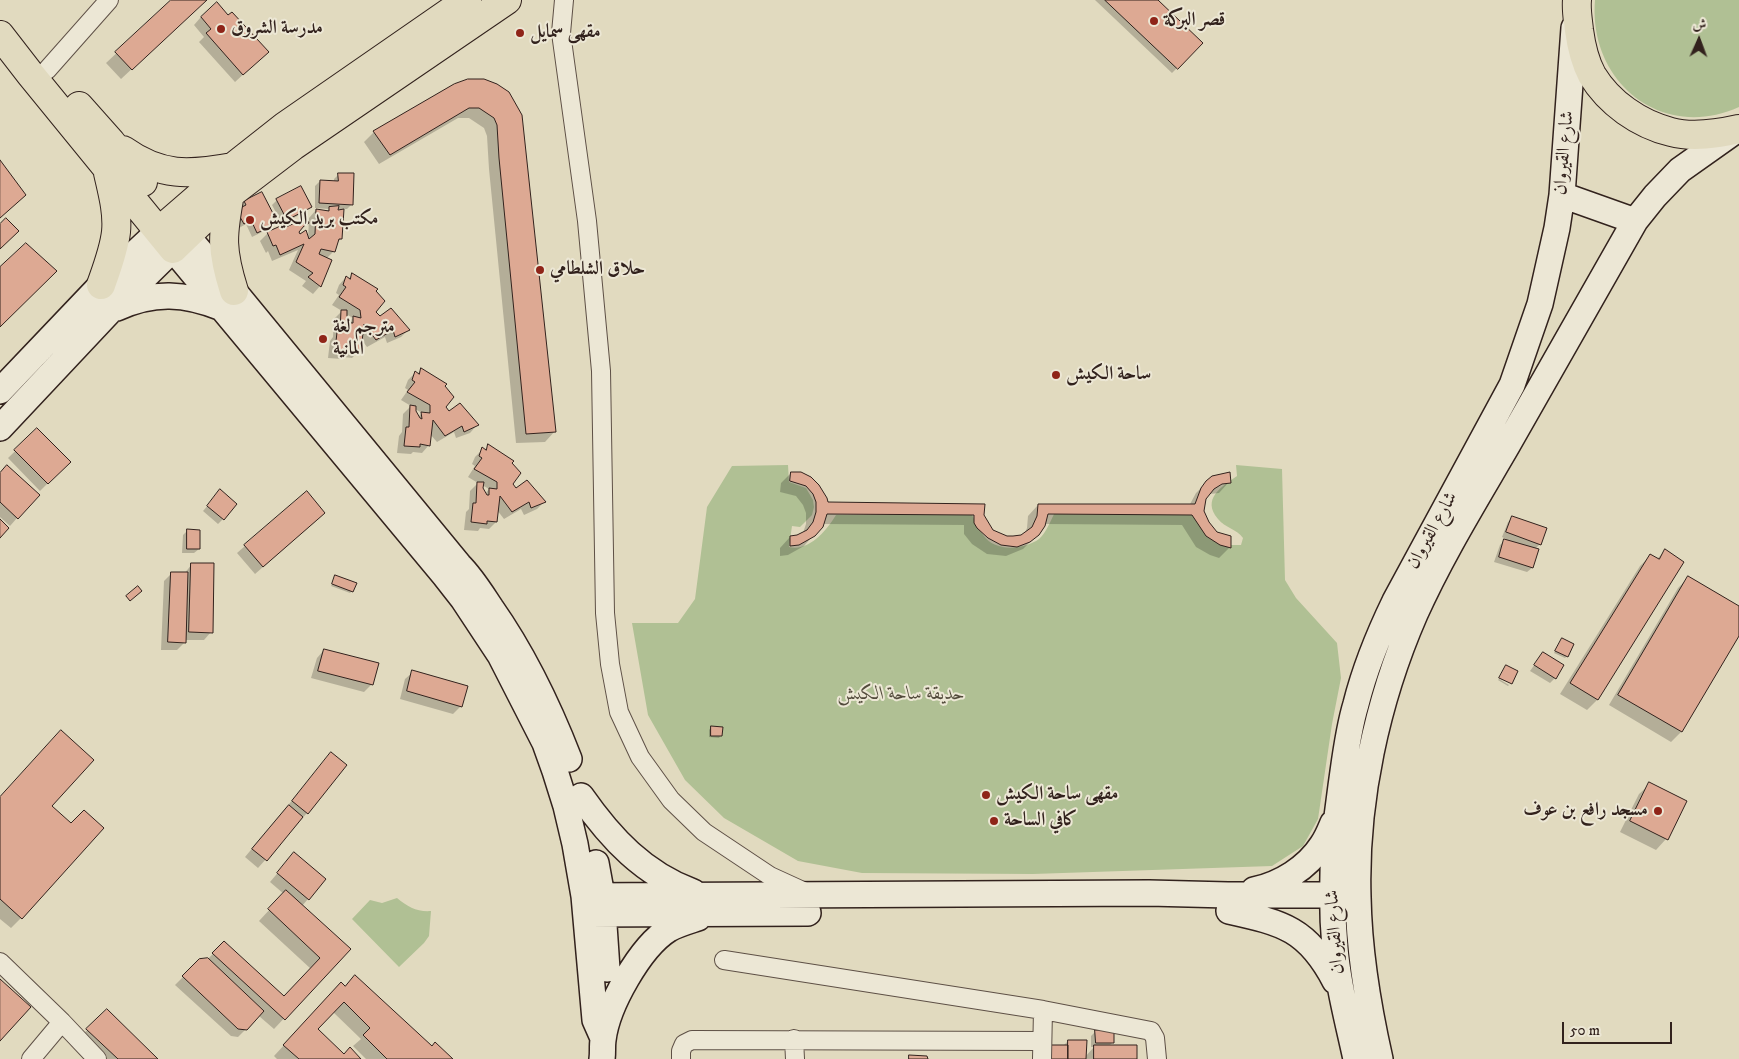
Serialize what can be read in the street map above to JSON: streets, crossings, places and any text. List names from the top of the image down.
{
  "streets": {
    "main road": ["شارع القيروان"]
  },
  "parks": ["حديقة ساحة الكيش"],
  "places": [
    "قصر البركة",
    "مدرسة الشروق",
    "مقهى سمايل",
    "مكتب بريد الكيش",
    "حلاق الشلطامي",
    "مترجم لغة المانية",
    "ساحة الكيش",
    "مقهى ساحة الكيش",
    "مسجد رافع بن عوف",
    "كافي الساحة"
  ],
  "scale_bar": "50 m",
  "north": "top"
}
